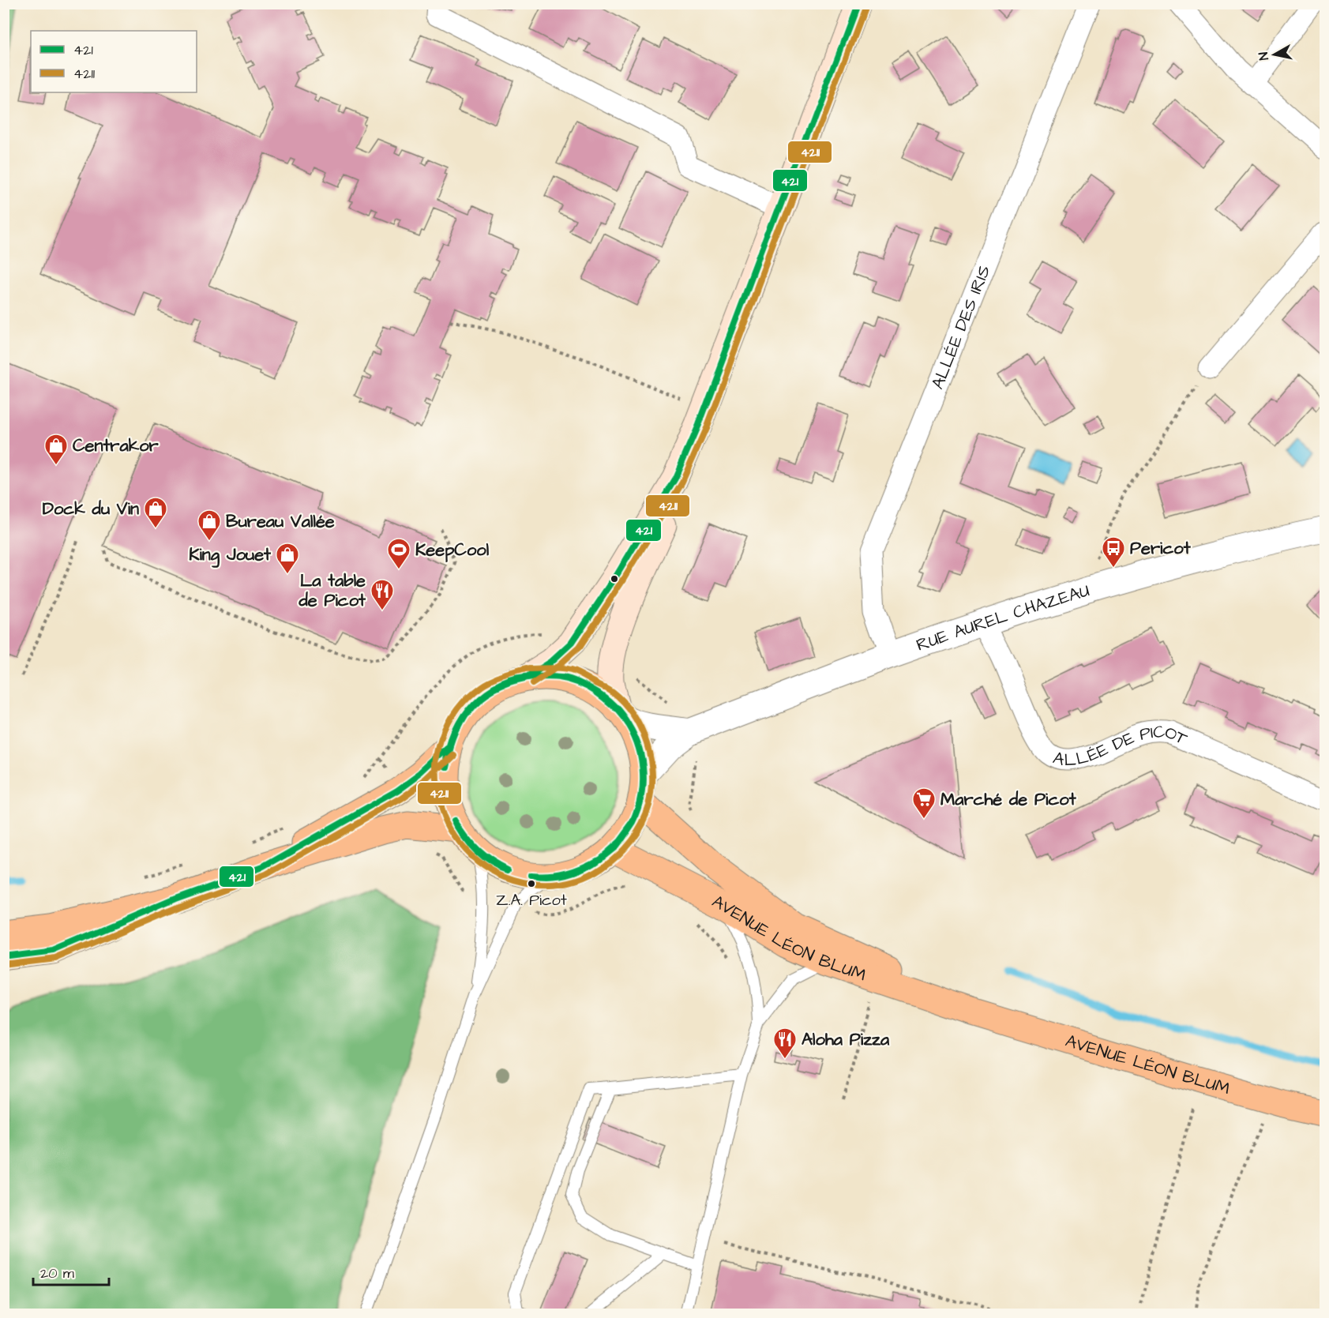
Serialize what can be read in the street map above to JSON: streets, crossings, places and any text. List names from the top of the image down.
{
  "streets": {
    "main road": ["AVENUE LÉON BLUM"],
    "street": ["ALLÉE DES IRIS", "RUE AUREL CHAZEAU", "ALLÉE DE PICOT"]
  },
  "crossings": [
    ["ALLÉE DES IRIS", "RUE AUREL CHAZEAU"],
    ["RUE AUREL CHAZEAU", "ALLÉE DE PICOT"]
  ],
  "places": {
    "shop": [
      "Centrakor",
      "Dock du Vin",
      "Bureau Vallée",
      "King Jouet"
    ],
    "bus stop": ["Pericot"],
    "sports": ["KeepCool"],
    "restaurant": ["La table de Picot", "Aloha Pizza"],
    "supermarket": ["Marché de Picot"],
    "other": ["Z.A. Picot"]
  },
  "lines": ["transit line 421", "transit line 4211"],
  "legend": ["421", "4211"],
  "scale_bar": "20 m",
  "north": "left"
}
